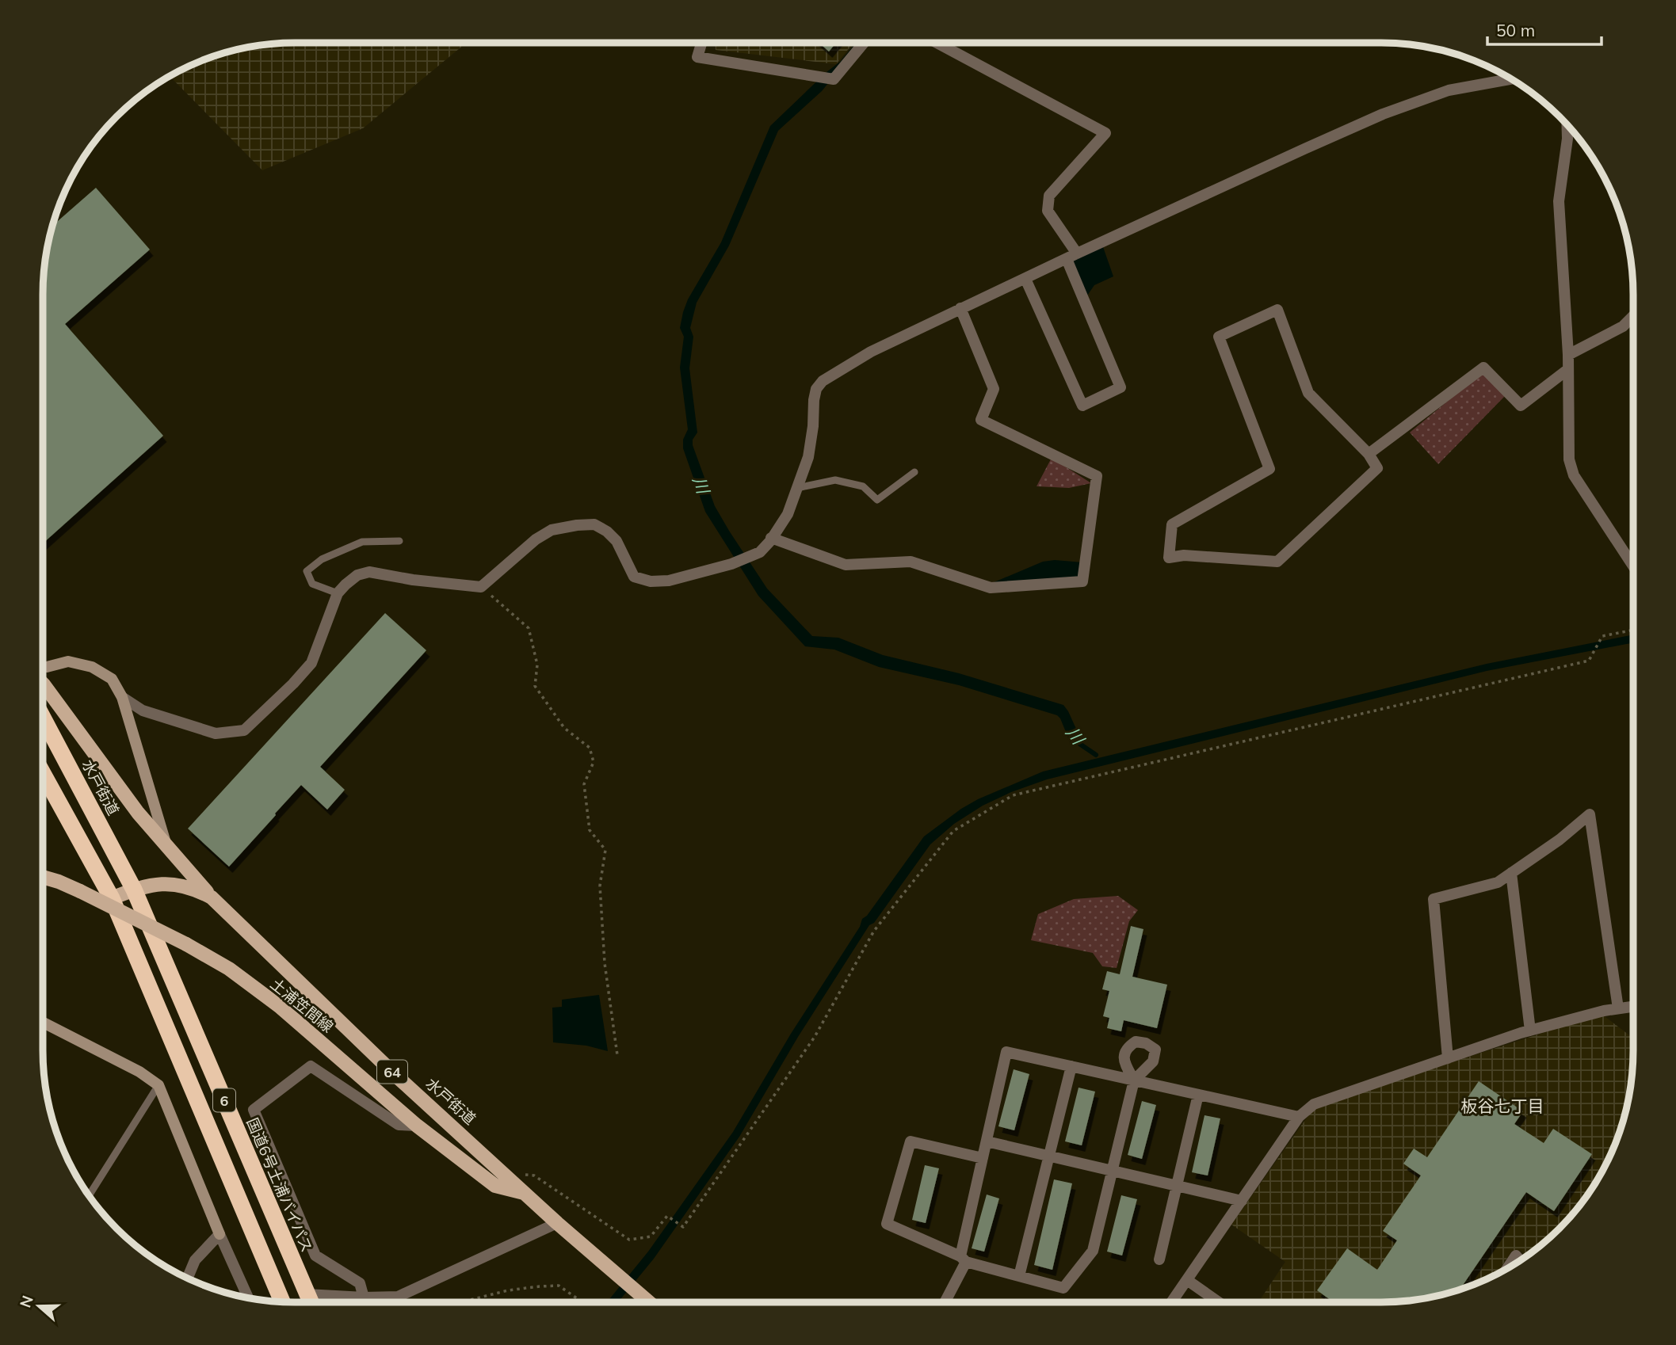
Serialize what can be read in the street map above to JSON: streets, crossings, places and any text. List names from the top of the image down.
{
  "streets": {
    "highway": ["水戸街道", "6", "国道6号土浦バイパス"],
    "main road": ["土浦笠間線", "64"]
  },
  "crossings": [
    ["水戸街道", "土浦笠間線"],
    ["水戸街道", "6"],
    ["水戸街道", "国道6号土浦バイパス"]
  ],
  "districts": ["板谷七丁目"],
  "water": ["川"],
  "scale_bar": "50 m",
  "north": "left"
}
